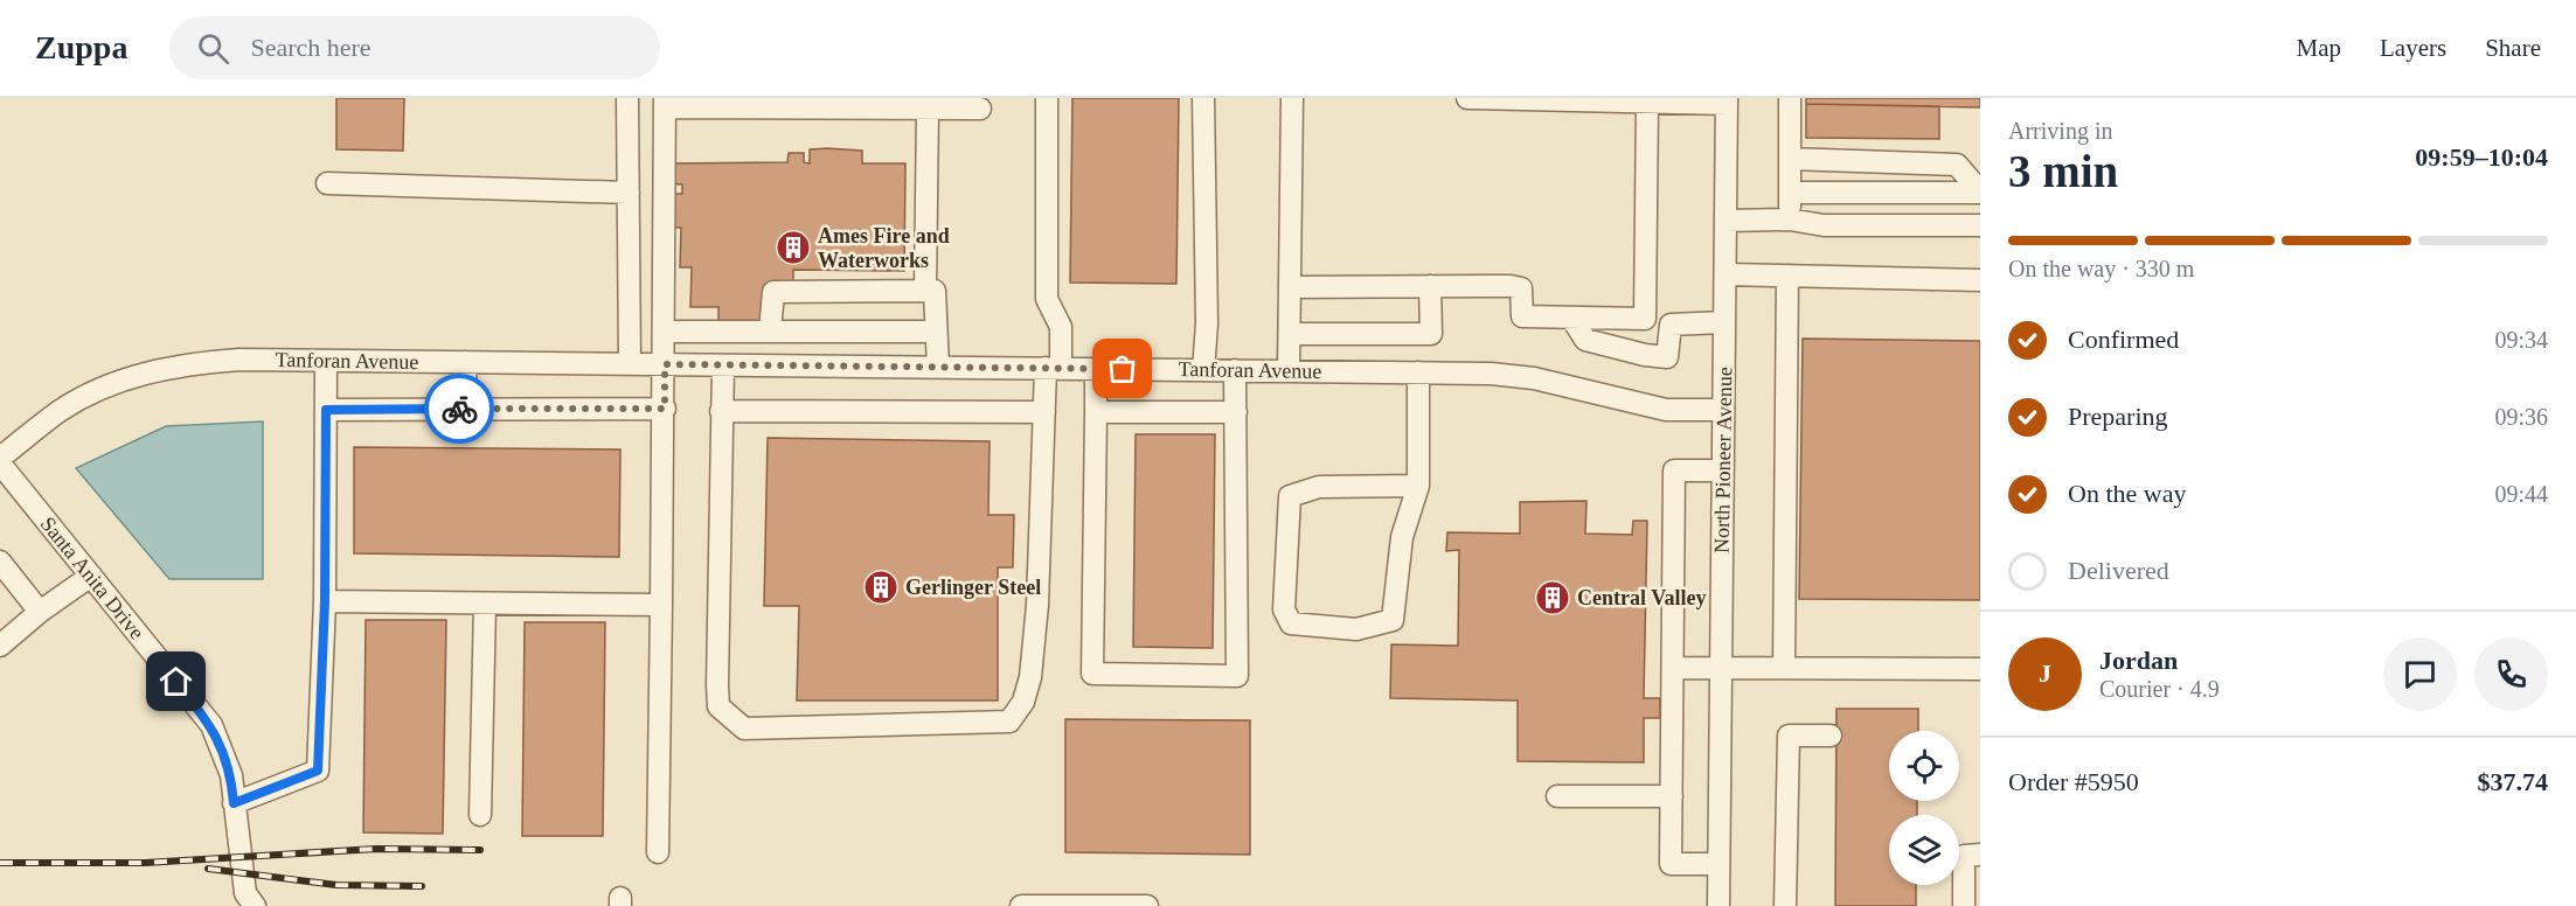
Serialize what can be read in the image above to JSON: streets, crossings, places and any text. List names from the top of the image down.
{
  "streets": {
    "street": ["Tanforan Avenue", "North Pioneer Avenue", "Santa Anita Drive"]
  },
  "crossings": [
    ["Tanforan Avenue", "North Pioneer Avenue"]
  ],
  "places": {
    "building": ["Ames Fire and Waterworks", "Gerlinger Steel", "Central Valley"]
  },
  "page": {
    "header": "Zuppa",
    "search": "Search here",
    "nav": ["Map", "Layers", "Share"],
    "heading": ["3 min", "Arriving in", "09:59–10:04"],
    "panel": [
      "Jordan",
      "Courier · 4.9",
      "Order #5950",
      "$37.74"
    ],
    "bar": "On the way · 330 m",
    "list": [
      ["Confirmed", "09:34"],
      ["Preparing", "09:36"],
      ["On the way", "09:44"],
      "Delivered"
    ],
    "round": "J"
  }
}
